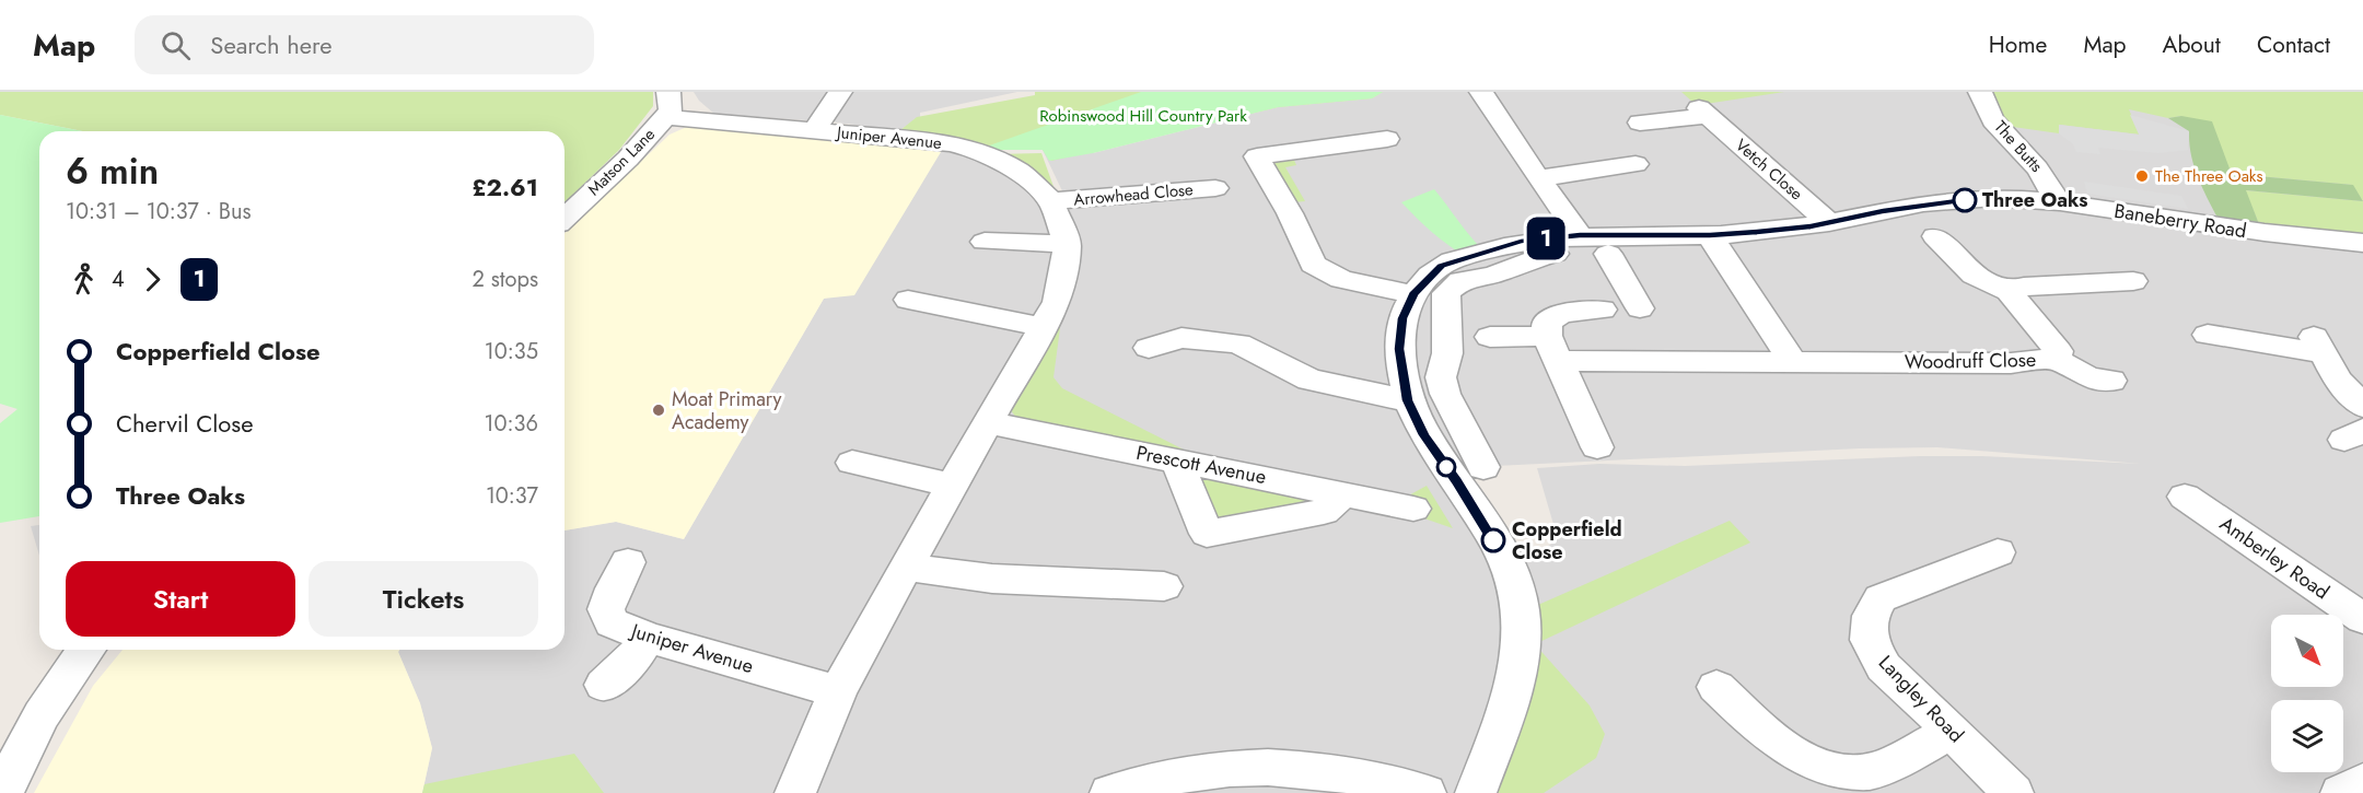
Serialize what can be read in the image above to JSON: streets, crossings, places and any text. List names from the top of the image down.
{
  "streets": {
    "street": [
      "Juniper Avenue",
      "The Butts",
      "Matson Lane",
      "Vetch Close",
      "Arrowhead Close",
      "Baneberry Road",
      "Woodruff Close",
      "Prescott Avenue",
      "Amberley Road",
      "Langley Road"
    ]
  },
  "crossings": [
    ["Juniper Avenue", "Matson Lane"],
    ["Juniper Avenue", "Arrowhead Close"],
    ["The Butts", "Baneberry Road"],
    ["Vetch Close", "Baneberry Road"]
  ],
  "parks": ["Robinswood Hill Country Park"],
  "places": [
    "The Three Oaks",
    "Three Oaks",
    "Moat Primary Academy",
    "Copperfield Close"
  ],
  "lines": ["bus line 1"],
  "north": "bottom right",
  "page": {
    "header": "Map",
    "search": "Search here",
    "nav": [
      "Home",
      "Map",
      "About",
      "Contact"
    ],
    "on_map": "1",
    "heading": ["6 min", "10:31 – 10:37 · Bus", "£2.61"],
    "legs": ["4", "1", "2 stops"],
    "list": [
      {
        "name": "Copperfield Close",
        "value": "10:35"
      },
      {
        "name": "Chervil Close",
        "value": "10:36"
      },
      {
        "name": "Three Oaks",
        "value": "10:37"
      }
    ],
    "buttons": ["Start", "Tickets"]
  }
}
